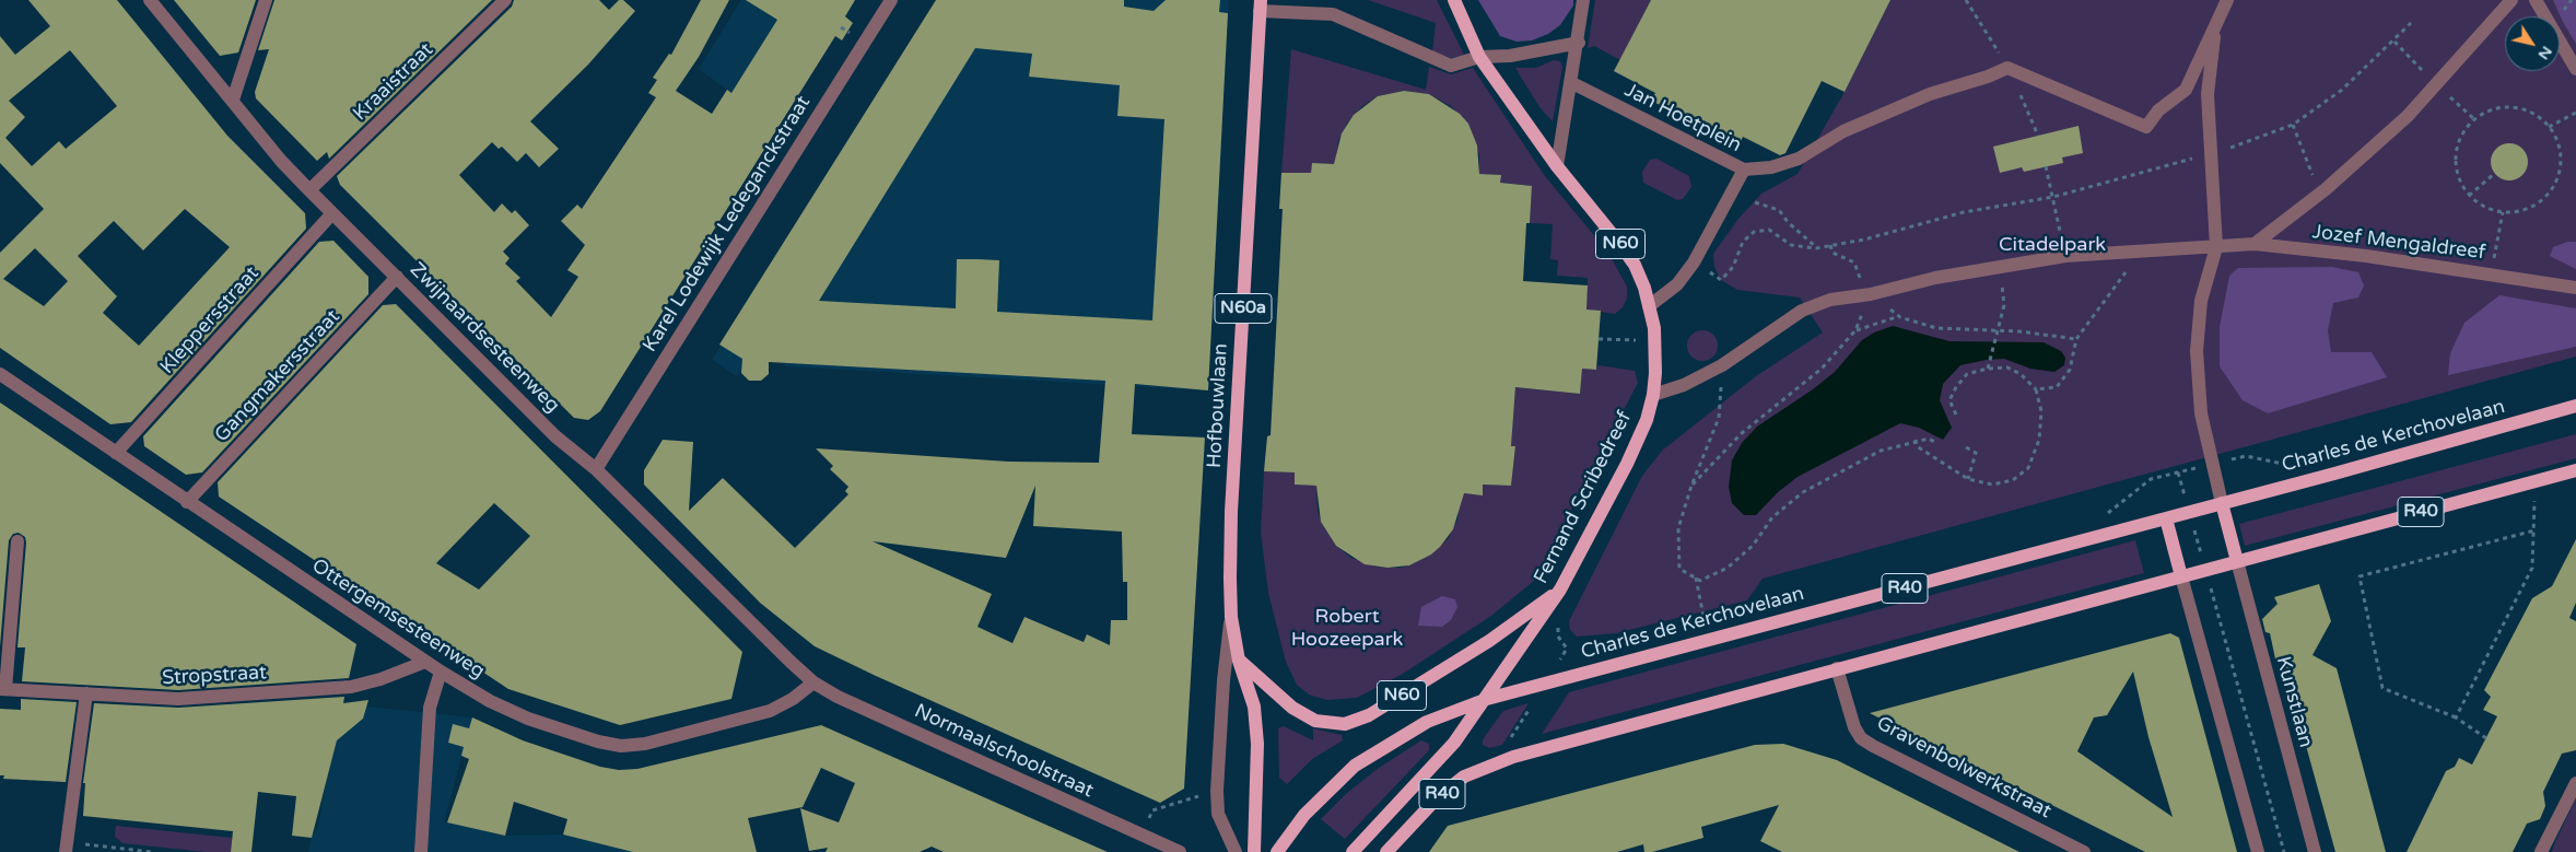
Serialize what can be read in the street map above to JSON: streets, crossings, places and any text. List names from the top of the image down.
{
  "streets": {
    "main road": [
      "N60",
      "N60a",
      "Hofbouwlaan",
      "Charles de Kerchovelaan",
      "Fernand Scribedreef",
      "R40"
    ],
    "street": [
      "Kraaistraat",
      "Jan Hoetplein",
      "Karel Lodewijk Ledeganckstraat",
      "Jozef Mengaldreef",
      "Kleppersstraat",
      "Zwijnaardsesteenweg",
      "Gangmakersstraat",
      "Ottergemsesteenweg",
      "Stropstraat",
      "Kunstlaan",
      "Normaalschoolstraat",
      "Gravenbolwerkstraat"
    ]
  },
  "crossings": [
    ["Kraaistraat", "Zwijnaardsesteenweg"],
    ["Jan Hoetplein", "Fernand Scribedreef"],
    ["Karel Lodewijk Ledeganckstraat", "Zwijnaardsesteenweg"],
    ["Jozef Mengaldreef", "Fernand Scribedreef"],
    ["N60", "Hofbouwlaan"],
    ["N60", "Fernand Scribedreef"],
    ["Kleppersstraat", "Zwijnaardsesteenweg"],
    ["Kleppersstraat", "Ottergemsesteenweg"],
    ["Zwijnaardsesteenweg", "Gangmakersstraat"],
    ["Zwijnaardsesteenweg", "Ottergemsesteenweg"],
    ["Zwijnaardsesteenweg", "Normaalschoolstraat"],
    ["Gangmakersstraat", "Ottergemsesteenweg"],
    ["Charles de Kerchovelaan", "Fernand Scribedreef"],
    ["R40", "Kunstlaan"],
    ["R40", "Gravenbolwerkstraat"],
    ["Ottergemsesteenweg", "Stropstraat"],
    ["Ottergemsesteenweg", "Normaalschoolstraat"]
  ],
  "parks": ["Citadelpark", "Robert Hoozeepark"],
  "north": "bottom right"
}
